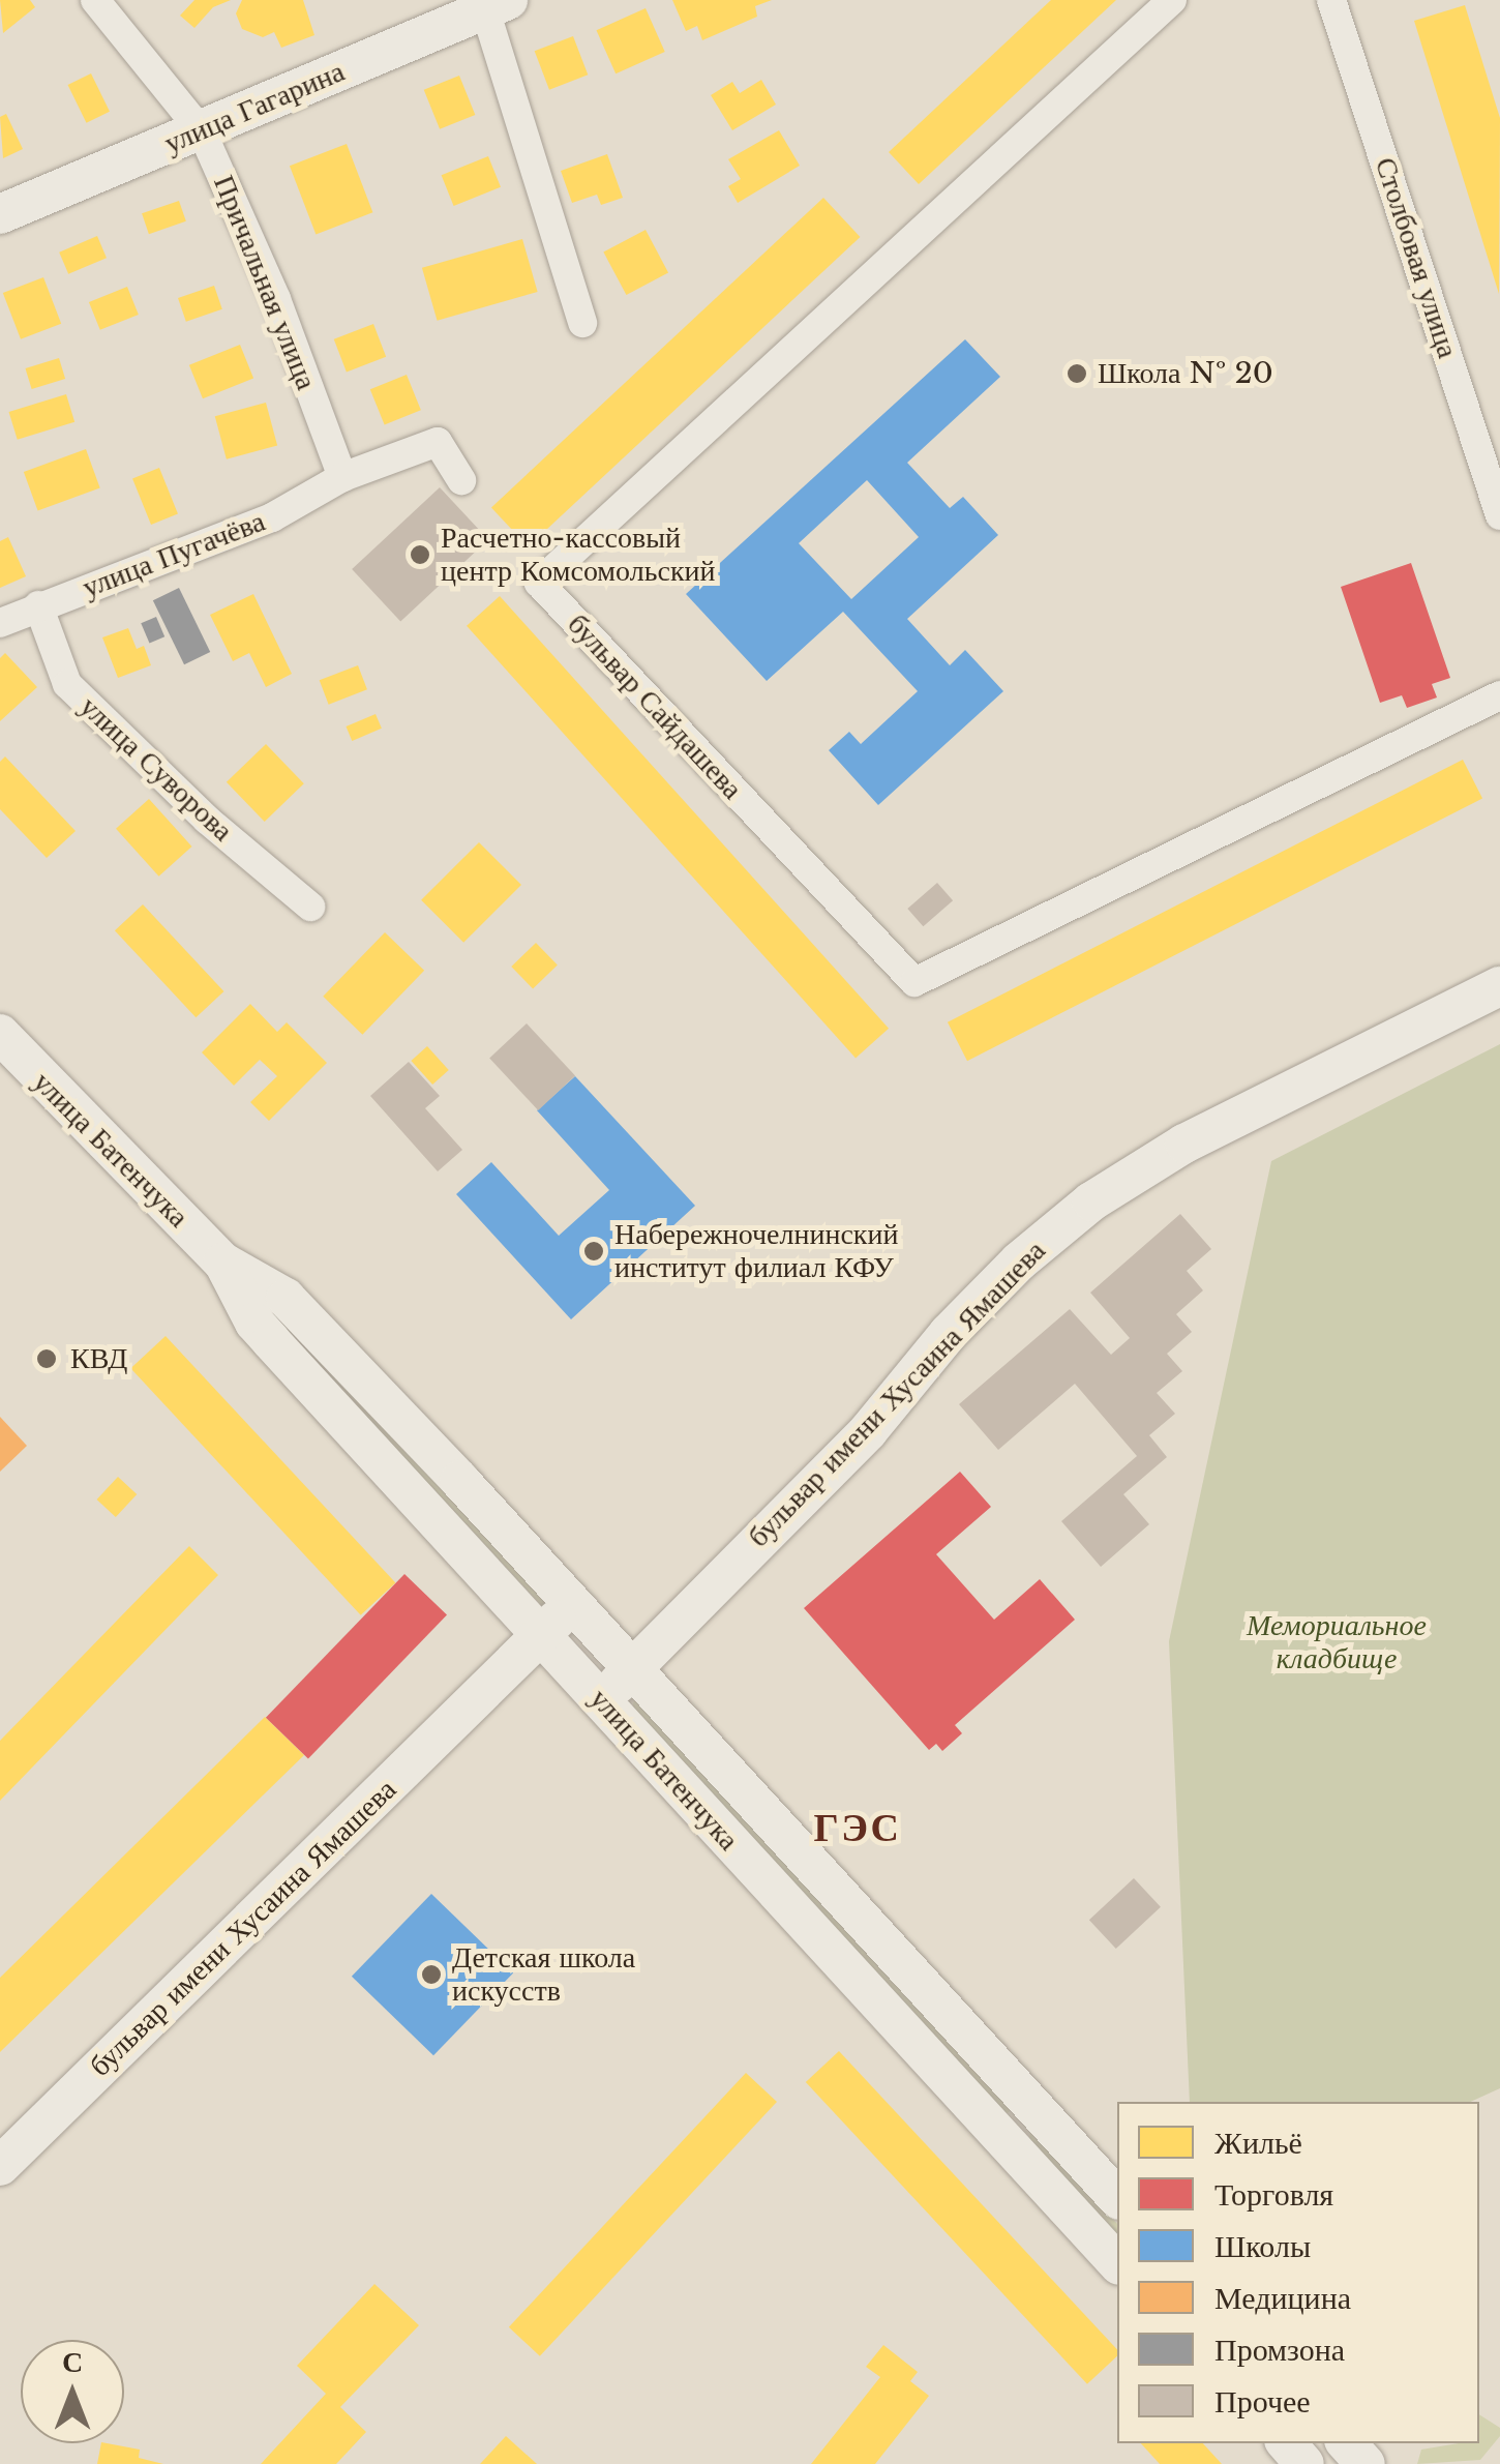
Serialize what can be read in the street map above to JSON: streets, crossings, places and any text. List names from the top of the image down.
{
  "streets": {
    "main road": ["улица Гагарина", "улица Батенчука", "бульвар имени Хусаина Ямашева"],
    "street": [
      "Столбовая улица",
      "Причальная улица",
      "улица Пугачёва",
      "бульвар Сайдашева",
      "улица Суворова"
    ]
  },
  "crossings": [
    ["улица Гагарина", "Причальная улица"],
    ["Причальная улица", "улица Пугачёва"],
    ["улица Пугачёва", "улица Суворова"],
    ["улица Батенчука", "бульвар имени Хусаина Ямашева"]
  ],
  "districts": ["ГЭС"],
  "parks": ["Мемориальное кладбище"],
  "places": [
    "Школа № 20",
    "Расчетно-кассовый центр Комсомольский",
    "Набережночелнинский институт филиал КФУ",
    "КВД",
    "Детская школа искусств"
  ],
  "legend": [
    "Жильё",
    "Торговля",
    "Школы",
    "Медицина",
    "Промзона",
    "Прочее"
  ],
  "north": "top"
}
